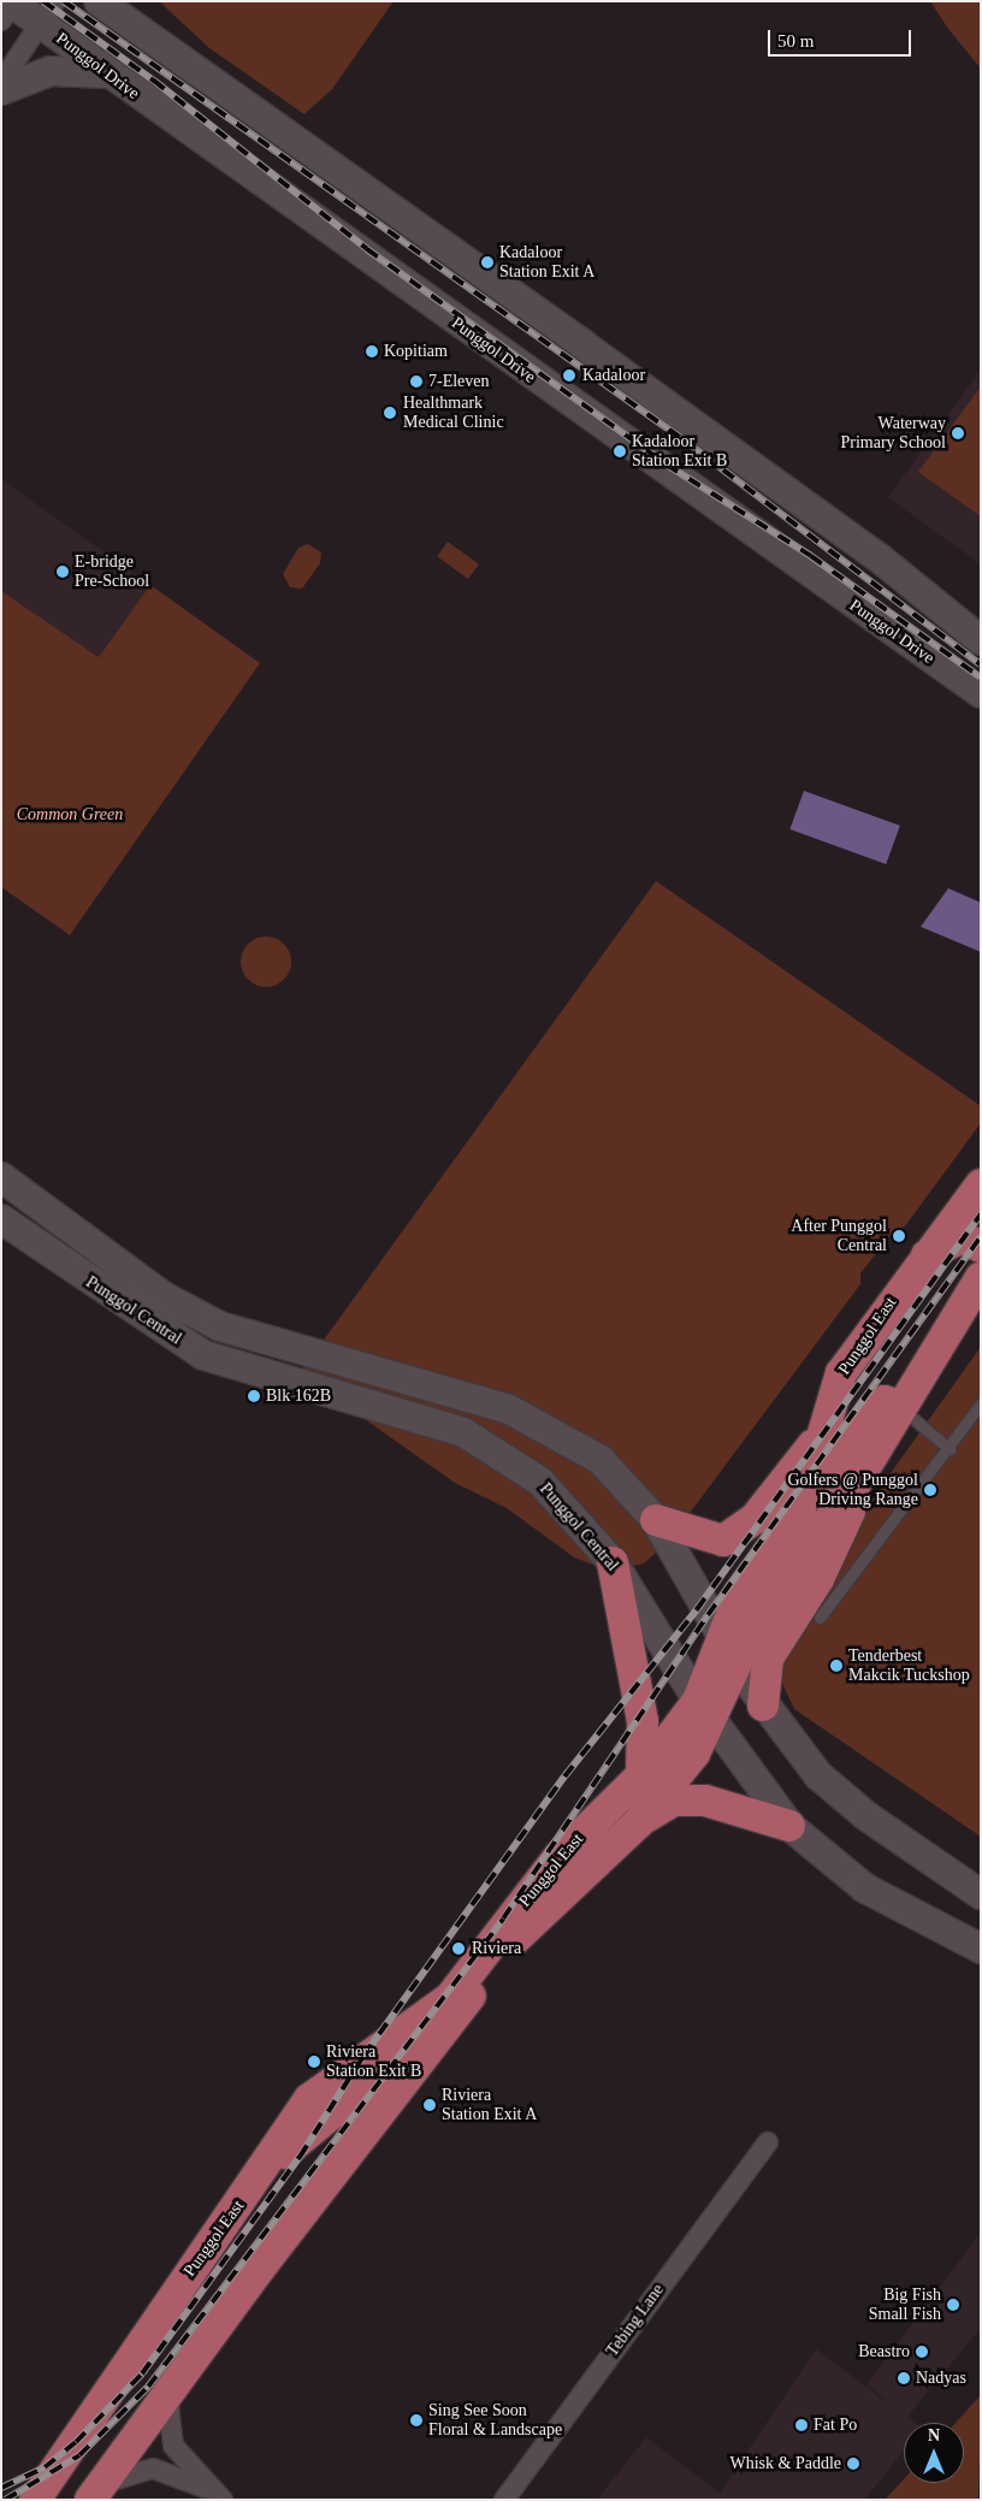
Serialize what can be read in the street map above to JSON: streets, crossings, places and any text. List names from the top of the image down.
{
  "streets": {
    "main road": ["Punggol Drive", "Punggol Central", "Punggol East"],
    "street": ["Tebing Lane"]
  },
  "crossings": [
    ["Punggol Central", "Punggol East"]
  ],
  "parks": ["Common Green"],
  "places": [
    "Kadaloor Station Exit A",
    "Kopitiam",
    "Kadaloor",
    "7-Eleven",
    "Healthmark Medical Clinic",
    "Waterway Primary School",
    "Kadaloor Station Exit B",
    "E-bridge Pre-School",
    "After Punggol Central",
    "Blk 162B",
    "Golfers @ Punggol Driving Range",
    "Tenderbest Makcik Tuckshop",
    "Riviera",
    "Riviera Station Exit B",
    "Riviera Station Exit A",
    "Big Fish Small Fish",
    "Beastro",
    "Nadyas",
    "Sing See Soon Floral & Landscape",
    "Fat Po",
    "Whisk & Paddle"
  ],
  "scale_bar": "50 m",
  "north": "top"
}
